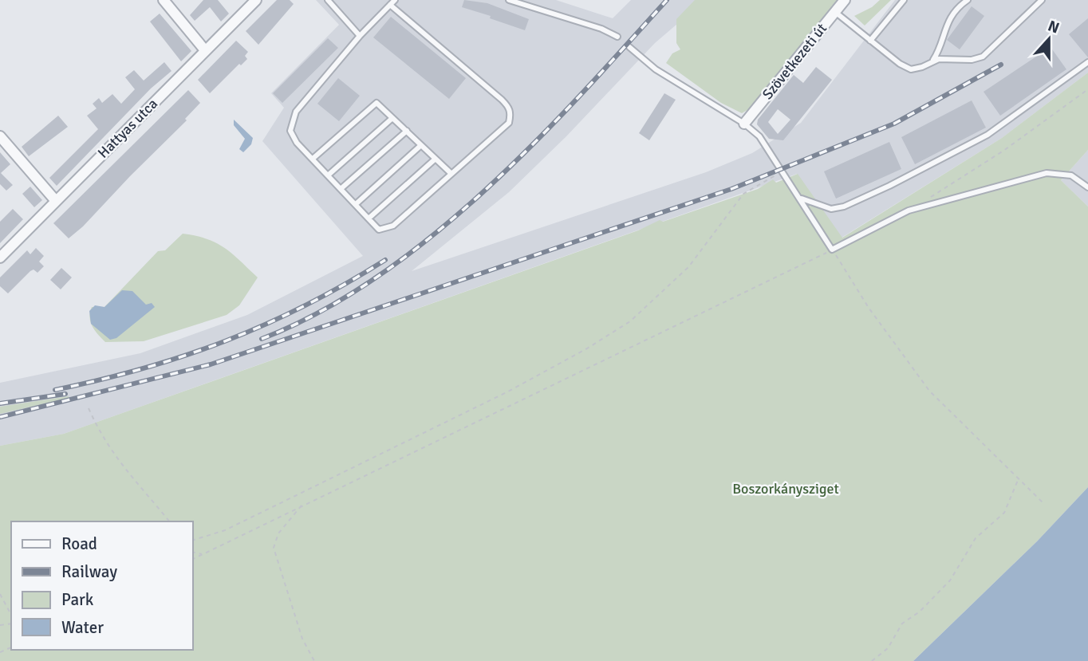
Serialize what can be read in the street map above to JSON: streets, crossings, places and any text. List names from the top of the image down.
{
  "streets": {
    "street": ["Szövetkezeti út", "Hattyas utca"]
  },
  "parks": ["Boszorkánysziget"],
  "legend": [
    "Road",
    "Railway",
    "Park",
    "Water"
  ],
  "north": "top"
}
